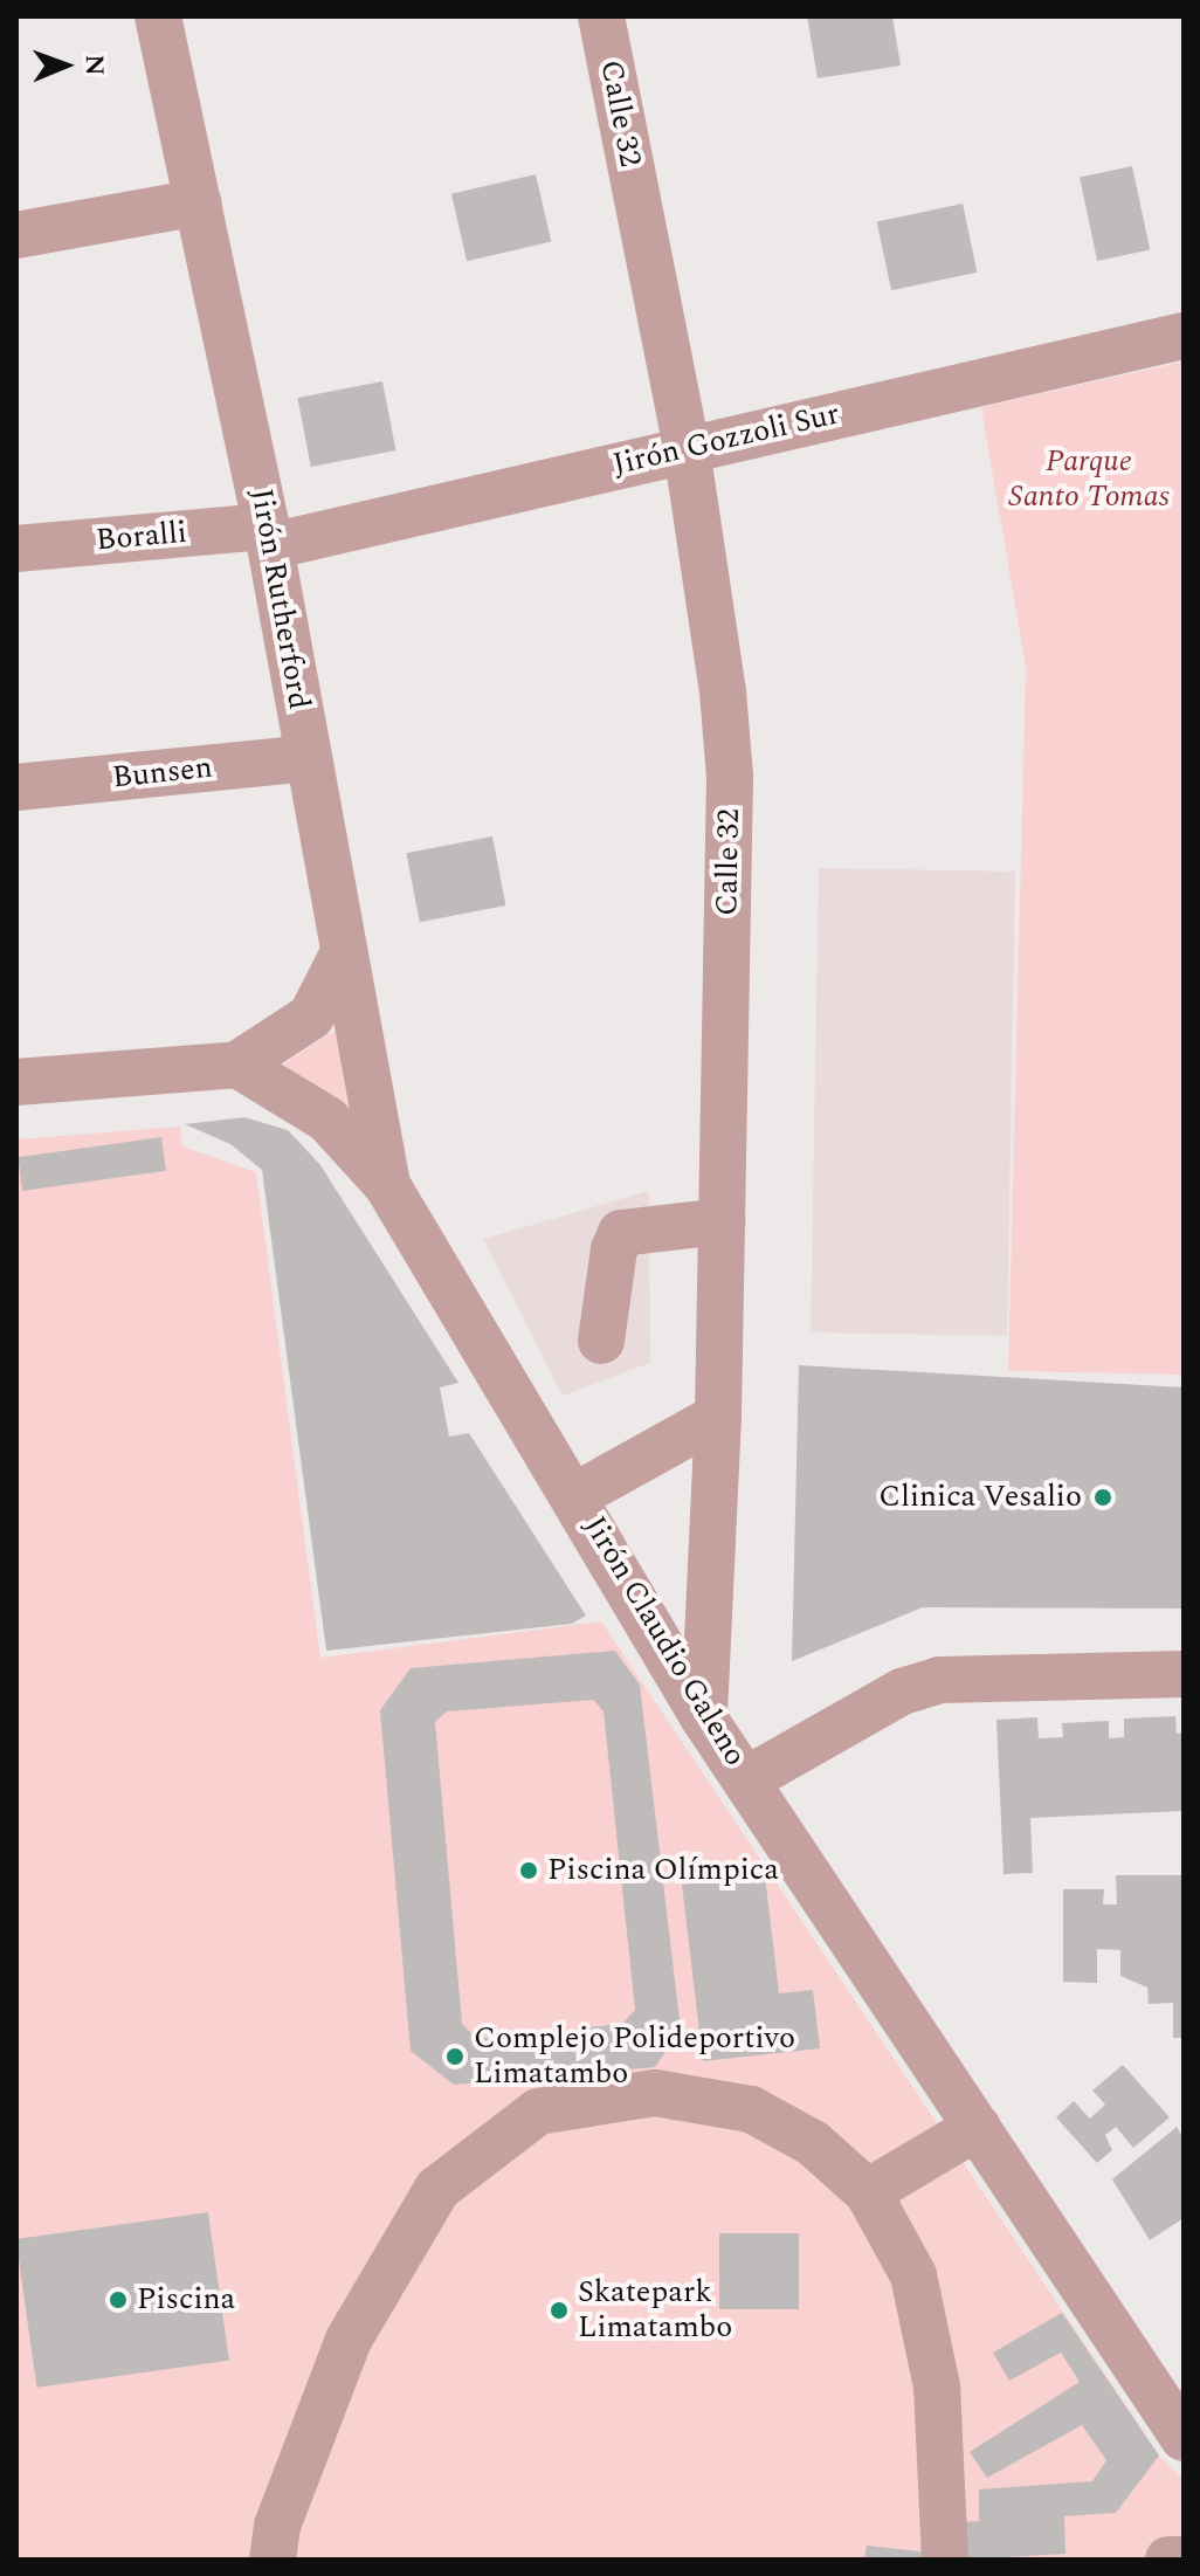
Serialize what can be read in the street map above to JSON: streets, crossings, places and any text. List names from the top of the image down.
{
  "streets": {
    "street": [
      "Calle 32",
      "Jirón Gozzoli Sur",
      "Boralli",
      "Jirón Rutherford",
      "Bunsen",
      "Jirón Claudio Galeno"
    ]
  },
  "crossings": [
    ["Calle 32", "Jirón Gozzoli Sur"],
    ["Calle 32", "Jirón Claudio Galeno"],
    ["Jirón Gozzoli Sur", "Boralli"],
    ["Jirón Gozzoli Sur", "Jirón Rutherford"],
    ["Boralli", "Jirón Rutherford"],
    ["Jirón Rutherford", "Bunsen"],
    ["Jirón Rutherford", "Jirón Claudio Galeno"]
  ],
  "parks": ["Parque Santo Tomas"],
  "places": [
    "Clinica Vesalio",
    "Piscina Olímpica",
    "Complejo Polideportivo Limatambo",
    "Piscina",
    "Skatepark Limatambo"
  ],
  "north": "right"
}
